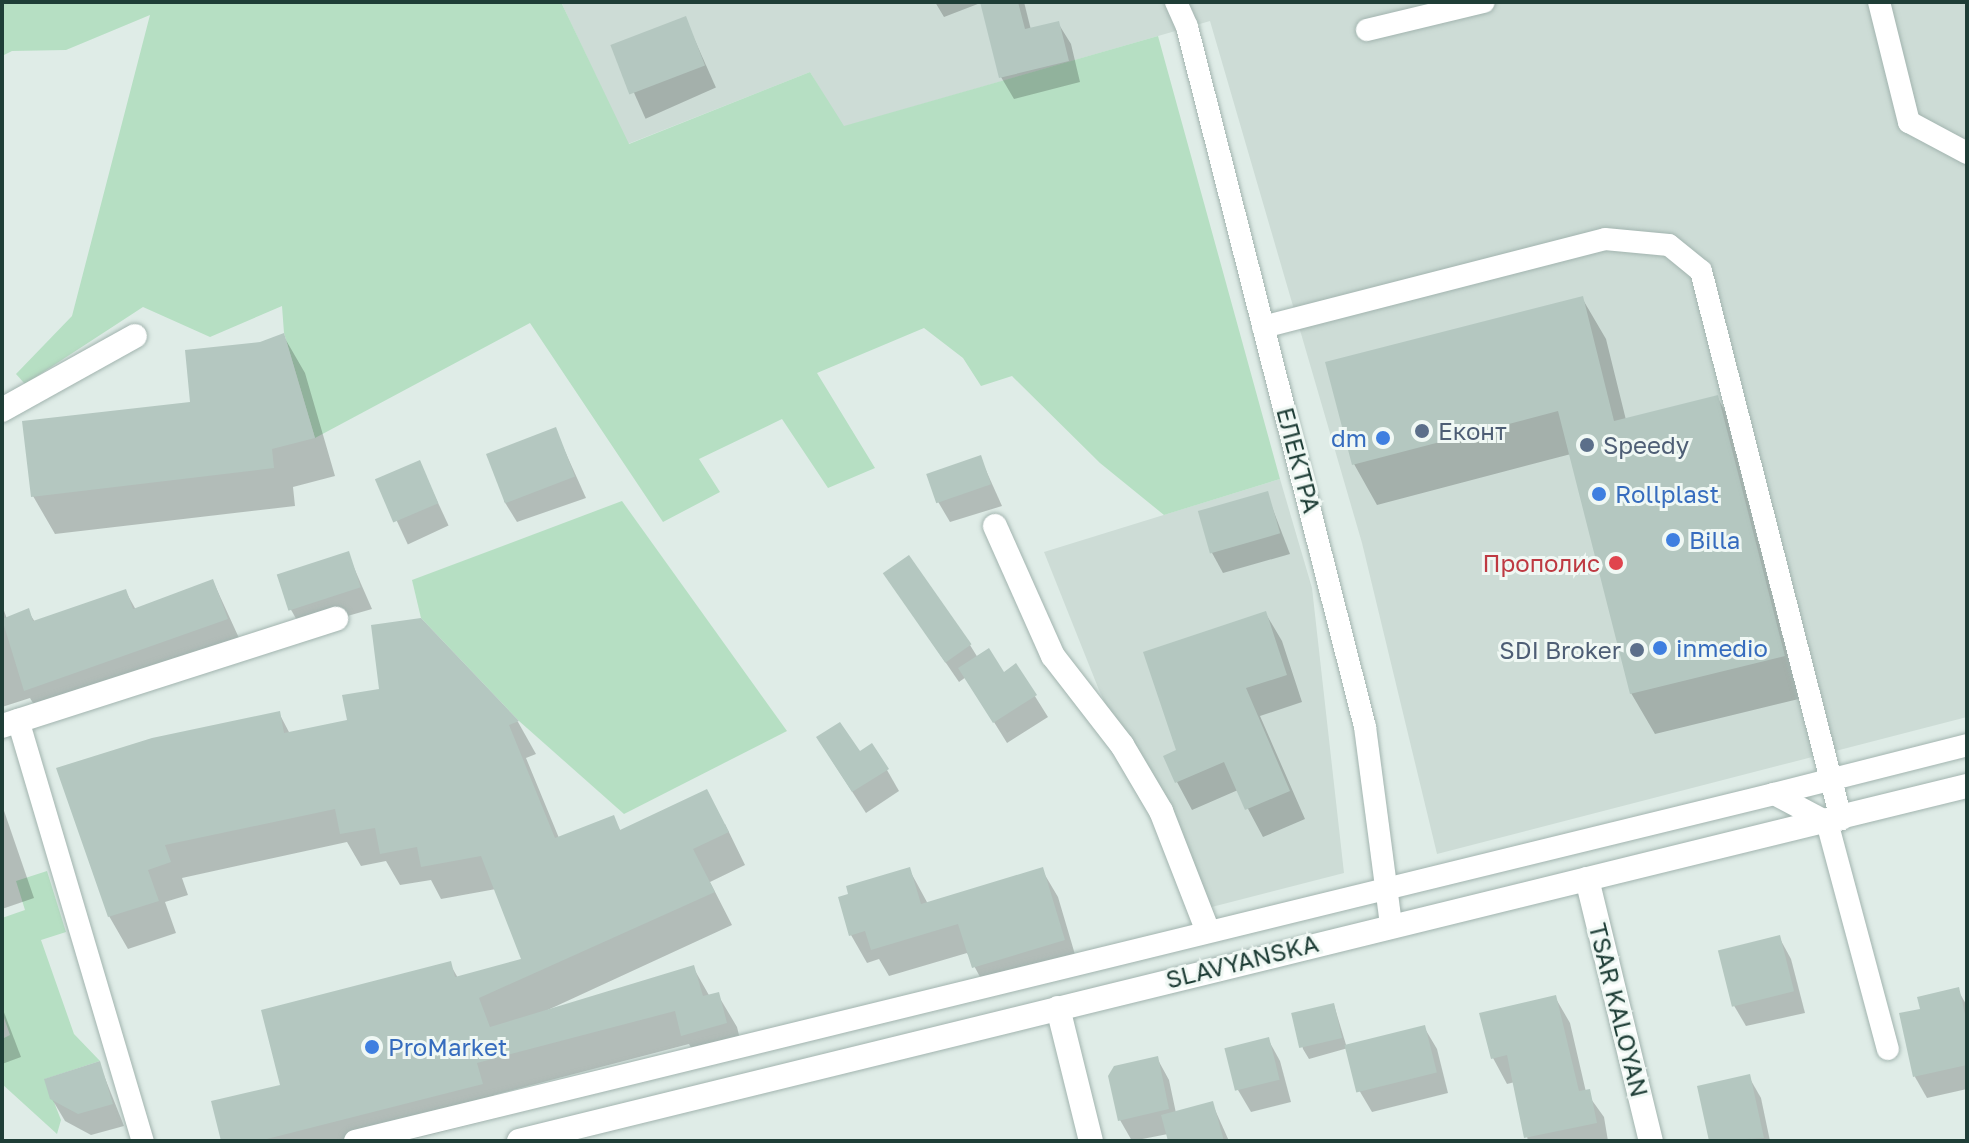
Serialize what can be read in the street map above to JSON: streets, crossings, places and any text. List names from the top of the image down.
{
  "streets": {
    "street": ["SLAVYANSKA", "TSAR KALOYAN"],
    "lane": ["ЕЛЕКТРА"]
  },
  "crossings": [
    ["ЕЛЕКТРА", "SLAVYANSKA"],
    ["SLAVYANSKA", "TSAR KALOYAN"]
  ],
  "places": [
    "Еконт",
    "dm",
    "Speedy",
    "Rollplast",
    "Billa",
    "Прополис",
    "inmedio",
    "SDI Broker",
    "ProMarket"
  ]
}
